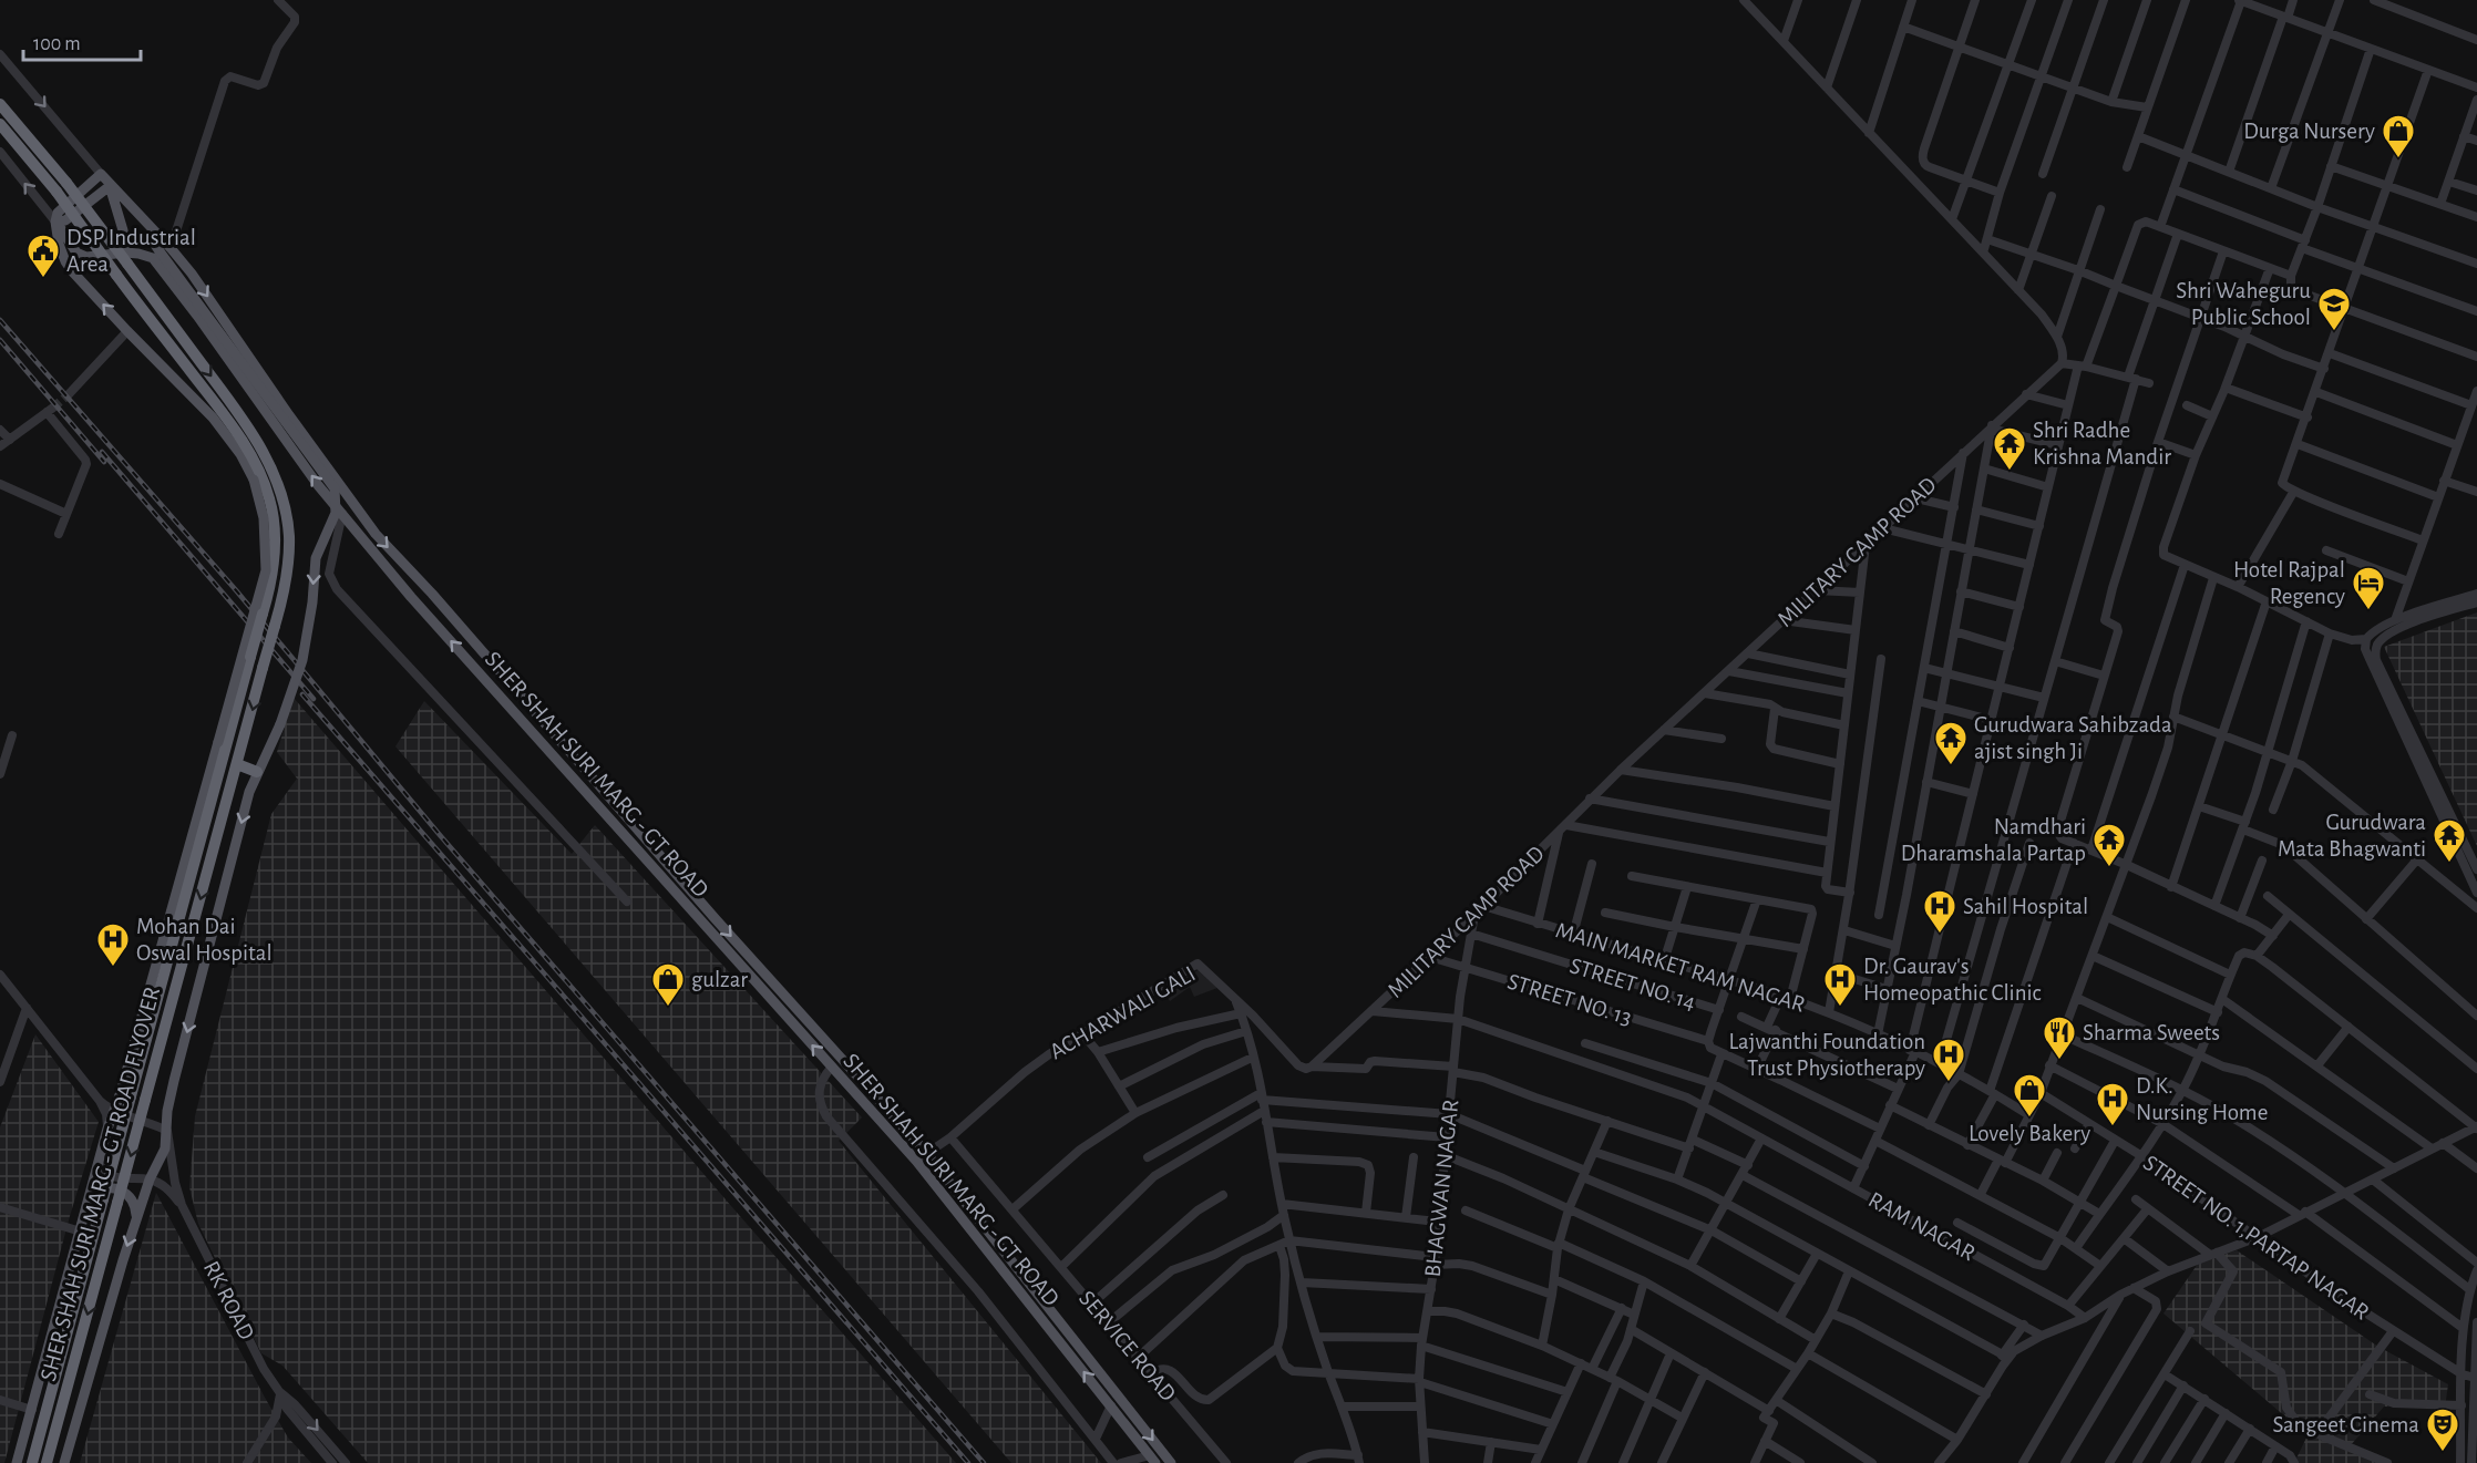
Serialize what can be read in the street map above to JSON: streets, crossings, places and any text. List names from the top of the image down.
{
  "streets": {
    "highway": ["SHER SHAH SURI MARG - GT ROAD FLYOVER"],
    "main road": ["SHER SHAH SURI MARG - GT ROAD"],
    "street": [
      "MILITARY CAMP ROAD",
      "MAIN MARKET RAM NAGAR",
      "STREET NO. 14",
      "STREET NO. 13",
      "ACHARWALI GALI",
      "BHAGWAN NAGAR",
      "RAM NAGAR",
      "STREET NO. 1,PARTAP NAGAR",
      "RK ROAD",
      "SERVICE ROAD"
    ]
  },
  "crossings": [
    ["MILITARY CAMP ROAD", "MAIN MARKET RAM NAGAR"],
    ["MILITARY CAMP ROAD", "STREET NO. 13"],
    ["MILITARY CAMP ROAD", "ACHARWALI GALI"],
    ["MILITARY CAMP ROAD", "BHAGWAN NAGAR"],
    ["SHER SHAH SURI MARG - GT ROAD", "ACHARWALI GALI"],
    ["SHER SHAH SURI MARG - GT ROAD", "SHER SHAH SURI MARG - GT ROAD FLYOVER"],
    ["MAIN MARKET RAM NAGAR", "RAM NAGAR"],
    ["STREET NO. 14", "BHAGWAN NAGAR"],
    ["STREET NO. 13", "BHAGWAN NAGAR"],
    ["ACHARWALI GALI", "SERVICE ROAD"]
  ],
  "places": {
    "shop": ["Durga Nursery", "gulzar", "Lovely Bakery"],
    "public building": ["DSP Industrial Area"],
    "school or university": ["Shri Waheguru Public School"],
    "temple": [
      "Shri Radhe Krishna Mandir",
      "Gurudwara Sahibzada ajist singh Ji",
      "Gurudwara Mata Bhagwanti",
      "Namdhari Dharamshala Partap"
    ],
    "hotel": ["Hotel Rajpal Regency"],
    "hospital": [
      "Sahil Hospital",
      "Mohan Dai Oswal Hospital",
      "Dr. Gaurav's Homeopathic Clinic",
      "Lajwanthi Foundation Trust Physiotherapy",
      "D.K. Nursing Home"
    ],
    "restaurant": ["Sharma Sweets"],
    "theatre": ["Sangeet Cinema"]
  },
  "scale_bar": "100 m"
}
